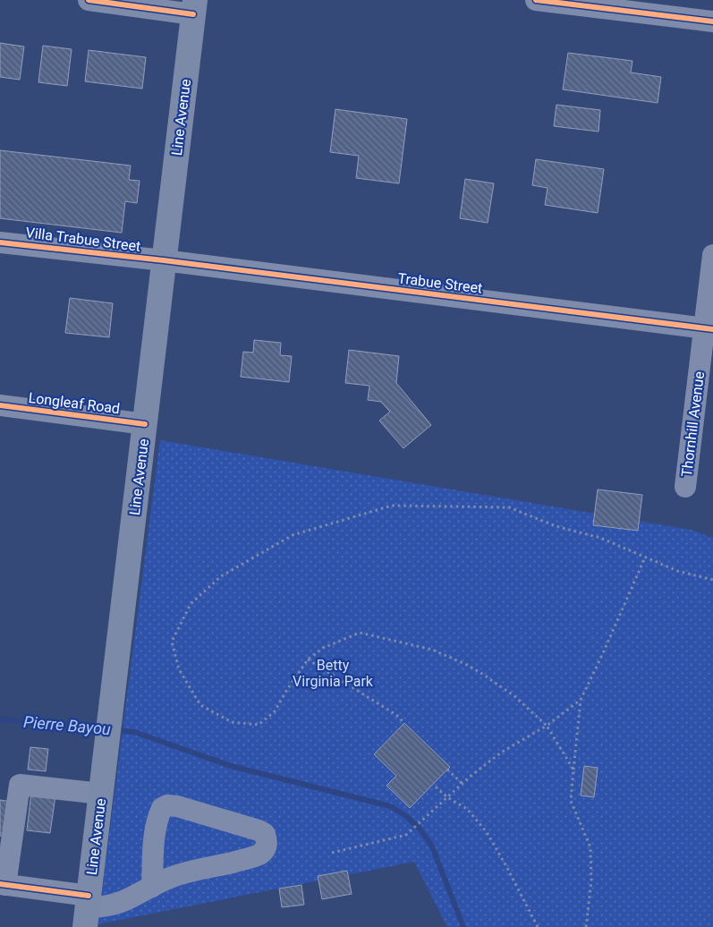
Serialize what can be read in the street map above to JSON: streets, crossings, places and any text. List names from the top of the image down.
{
  "streets": {
    "main road": ["Line Avenue"],
    "street": [
      "Villa Trabue Street",
      "Trabue Street",
      "Longleaf Road",
      "Thornhill Avenue"
    ]
  },
  "crossings": [
    ["Line Avenue", "Villa Trabue Street"],
    ["Line Avenue", "Trabue Street"],
    ["Line Avenue", "Longleaf Road"],
    ["Villa Trabue Street", "Trabue Street"],
    ["Trabue Street", "Thornhill Avenue"]
  ],
  "water": ["Pierre Bayou"],
  "parks": ["Betty Virginia Park"]
}
